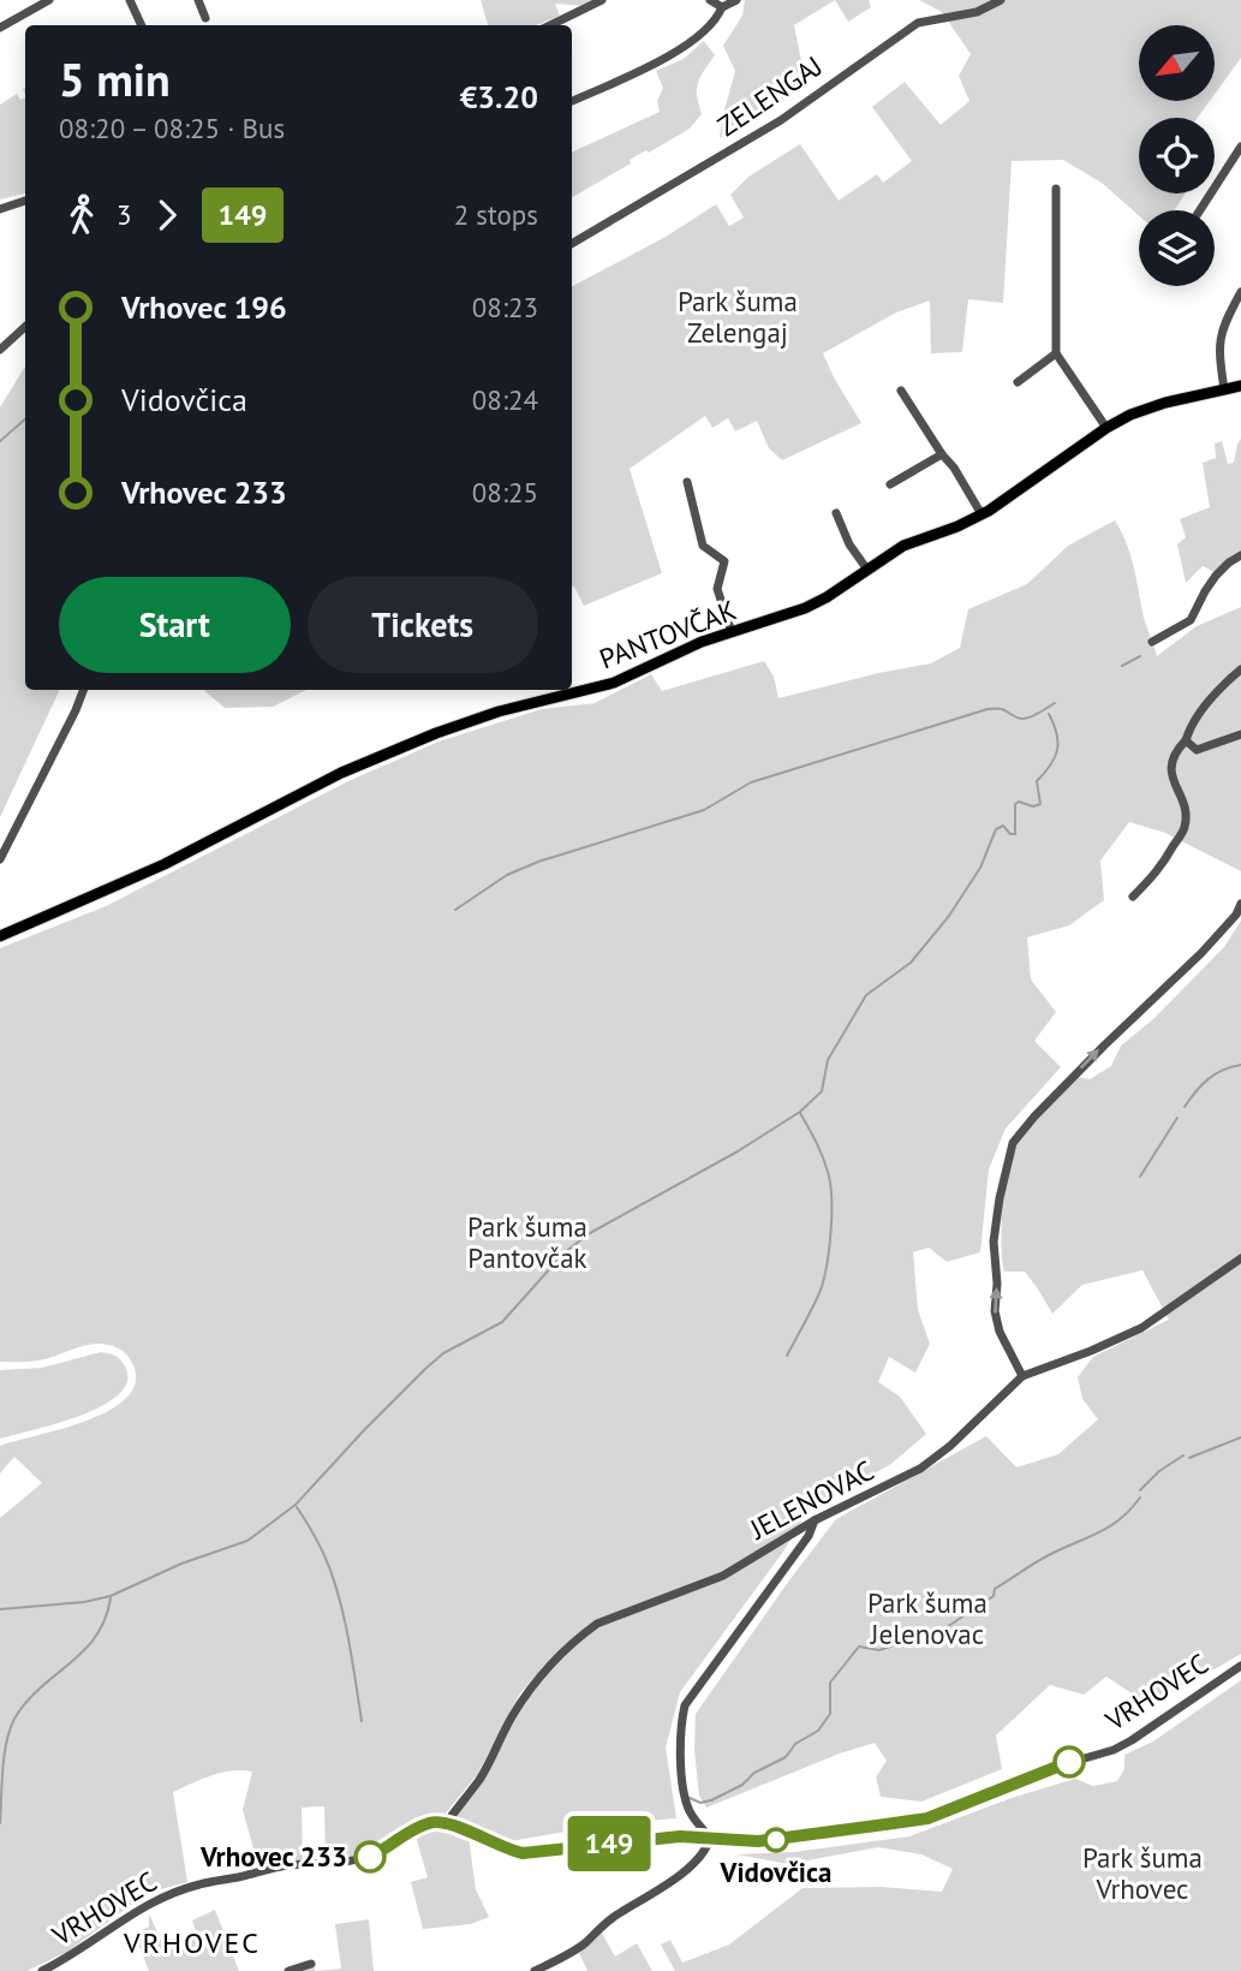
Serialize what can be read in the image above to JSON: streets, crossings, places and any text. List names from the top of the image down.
{
  "streets": {
    "main road": ["PANTOVČAK"],
    "street": ["ZELENGAJ", "JELENOVAC", "VRHOVEC"]
  },
  "crossings": [
    ["JELENOVAC", "VRHOVEC"]
  ],
  "districts": ["VRHOVEC"],
  "parks": [
    "Park šuma Zelengaj",
    "Park šuma Pantovčak",
    "Park šuma Jelenovac",
    "Park šuma Vrhovec"
  ],
  "places": ["Vidovčica", "Vrhovec 233"],
  "lines": ["bus line 149"],
  "north": "bottom left",
  "page": {
    "on_map": "149",
    "heading": ["5 min", "08:20 – 08:25 · Bus", "€3.20"],
    "legs": ["3", "149", "2 stops"],
    "list": [
      {
        "name": "Vrhovec 196",
        "value": "08:23"
      },
      {
        "name": "Vidovčica",
        "value": "08:24"
      },
      {
        "name": "Vrhovec 233",
        "value": "08:25"
      }
    ],
    "buttons": ["Start", "Tickets"]
  }
}
